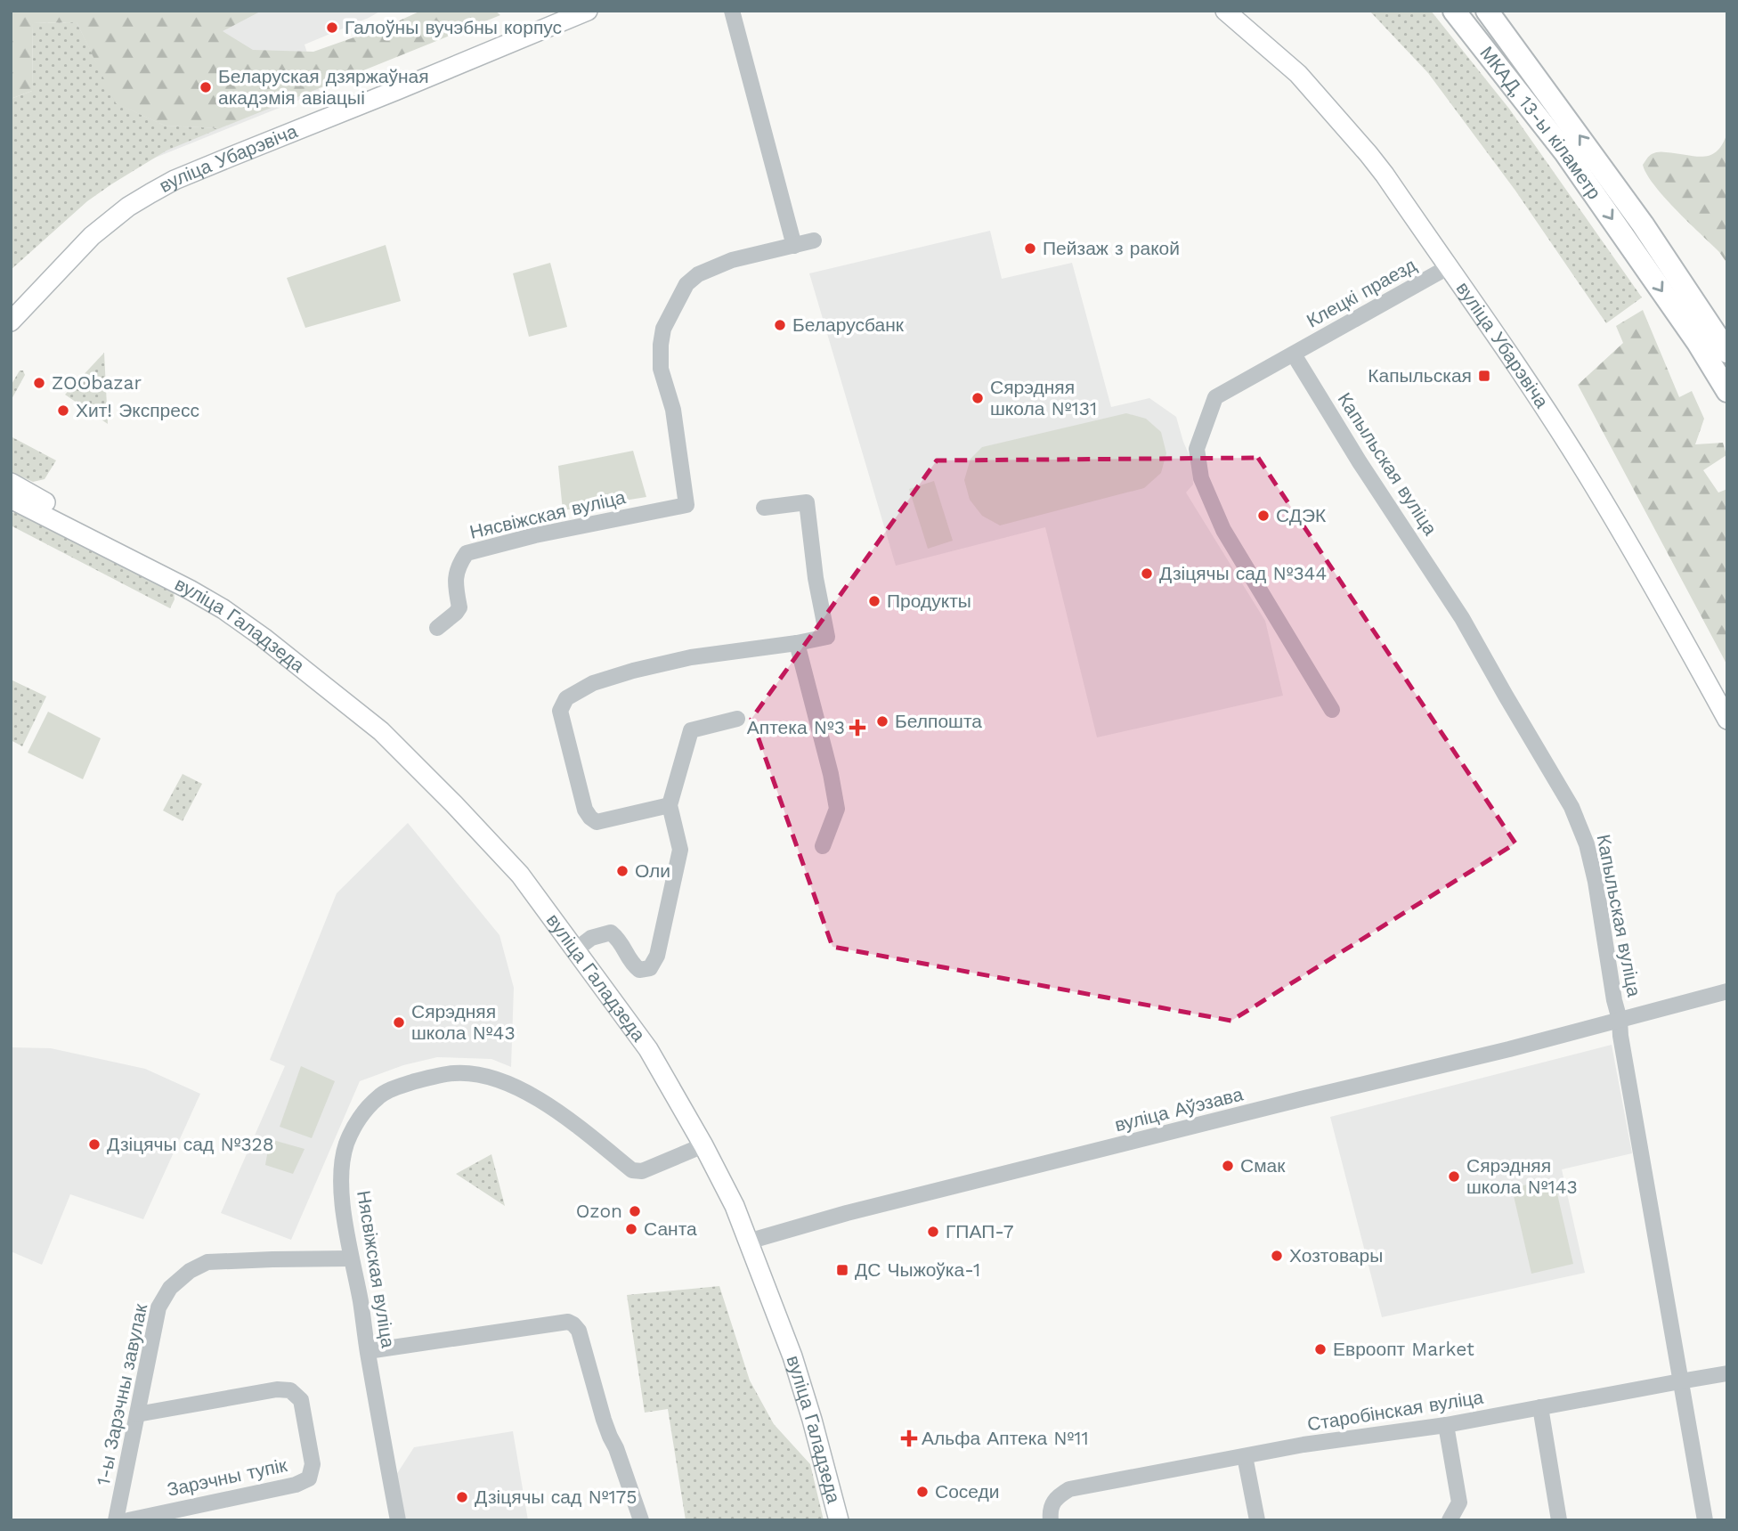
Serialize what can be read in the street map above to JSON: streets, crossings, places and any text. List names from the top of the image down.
{
  "streets": {
    "highway": ["МКАД, 13-ы кіламетр"],
    "main road": ["вуліца Убарэвіча", "вуліца Галадзеда"],
    "street": [
      "Клецкі праезд",
      "Капыльская вуліца",
      "Нясвіжская вуліца",
      "вуліца Аўэзава",
      "1-ы Зарэчны завулак",
      "Старобінская вуліца",
      "Зарэчны тупік"
    ]
  },
  "crossings": [
    ["вуліца Убарэвіча", "Клецкі праезд"],
    ["Клецкі праезд", "Капыльская вуліца"],
    ["Капыльская вуліца", "вуліца Аўэзава"],
    ["Капыльская вуліца", "Старобінская вуліца"],
    ["Нясвіжская вуліца", "вуліца Галадзеда"],
    ["Нясвіжская вуліца", "1-ы Зарэчны завулак"],
    ["вуліца Галадзеда", "вуліца Аўэзава"],
    ["1-ы Зарэчны завулак", "Зарэчны тупік"]
  ],
  "places": {
    "other": [
      "Галоўны вучэбны корпус",
      "Беларуская дзяржаўная акадэмія авіацыі",
      "Пейзаж з ракой",
      "Беларусбанк",
      "ZOObazar",
      "Сярэдняя школа №131",
      "Хит! Экспресс",
      "СДЭК",
      "Дзіцячы сад №344",
      "Продукты",
      "Белпошта",
      "Оли",
      "Сярэдняя школа №43",
      "Дзіцячы сад №328",
      "Смак",
      "Сярэдняя школа №143",
      "Ozon",
      "Санта",
      "ГПАП-7",
      "Хозтовары",
      "Евроопт Market",
      "Соседи",
      "Дзіцячы сад №175"
    ],
    "transit": ["Капыльская", "ДС Чыжоўка-1"],
    "health": ["Аптека №3", "Альфа Аптека №11"]
  }
}
